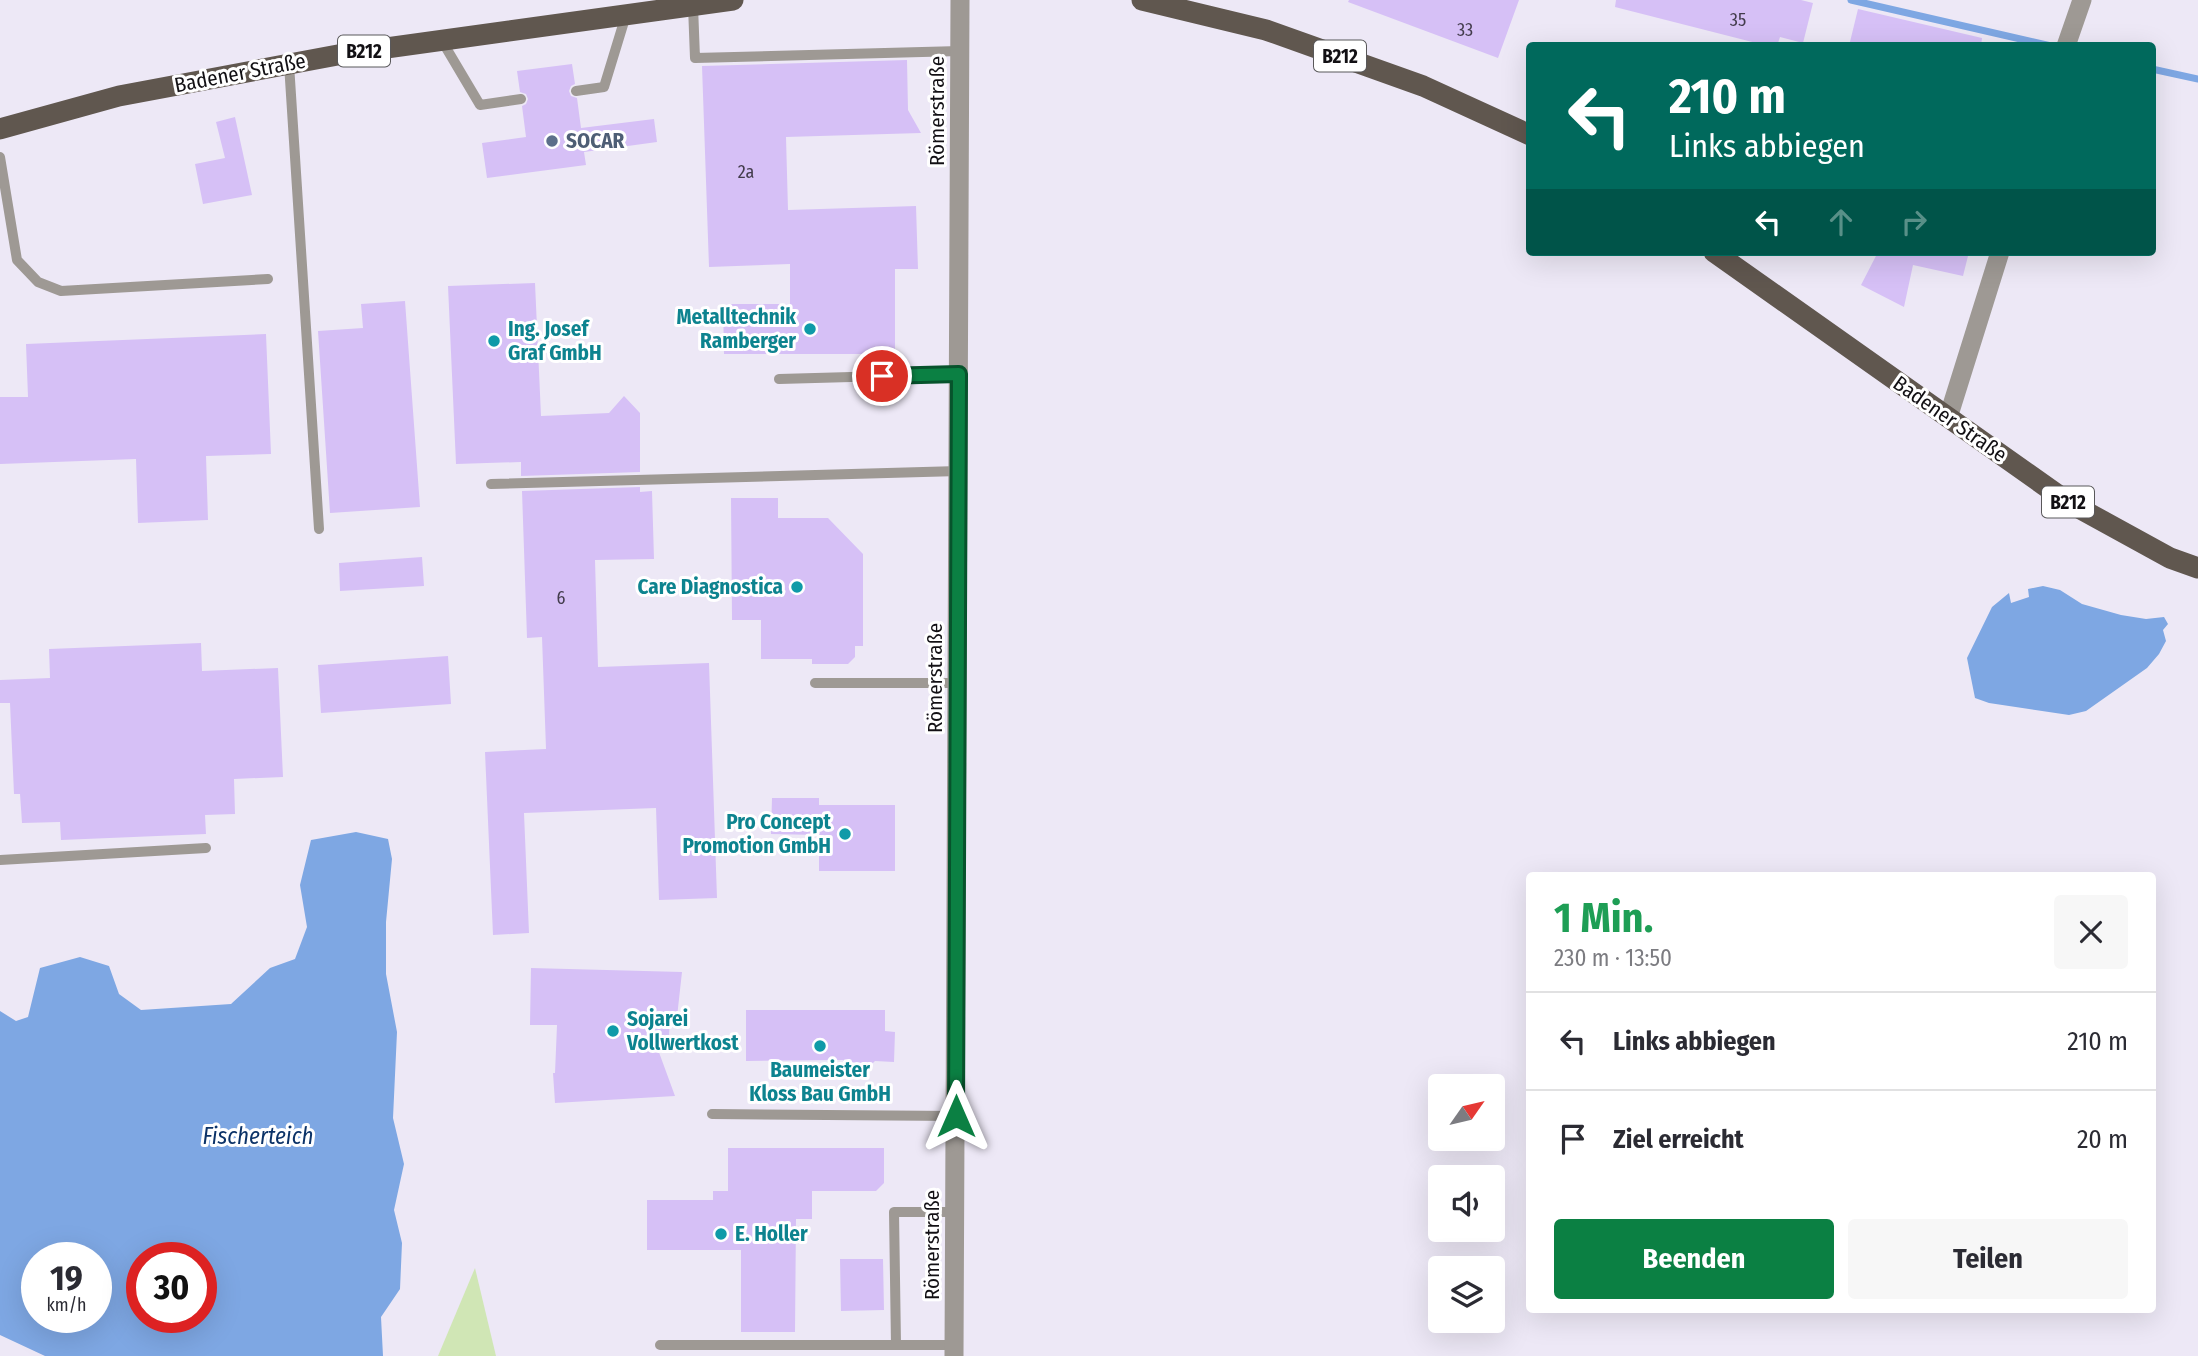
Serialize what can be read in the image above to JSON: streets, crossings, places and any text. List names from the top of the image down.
{
  "streets": {
    "main road": ["B212", "Badener Straße"],
    "street": ["Römerstraße"]
  },
  "water": ["Fischerteich"],
  "places": [
    "SOCAR",
    "Metalltechnik Ramberger",
    "Ing. Josef Graf GmbH",
    "Care Diagnostica",
    "Pro Concept Promotion GmbH",
    "Sojarei Vollwertkost",
    "Baumeister Kloss Bau GmbH",
    "E. Holler"
  ],
  "house_numbers": [
    "35",
    "33",
    "2a",
    "6"
  ],
  "north": "top right",
  "page": {
    "turn": ["210 m", "Links abbiegen"],
    "heading": ["1 Min.", "230 m · 13:50"],
    "list": [
      {
        "name": "Links abbiegen",
        "value": "210 m"
      },
      {
        "name": "Ziel erreicht",
        "value": "20 m"
      }
    ],
    "buttons": ["Beenden", "Teilen"],
    "speed": "19 km/h",
    "limit": "30"
  }
}
